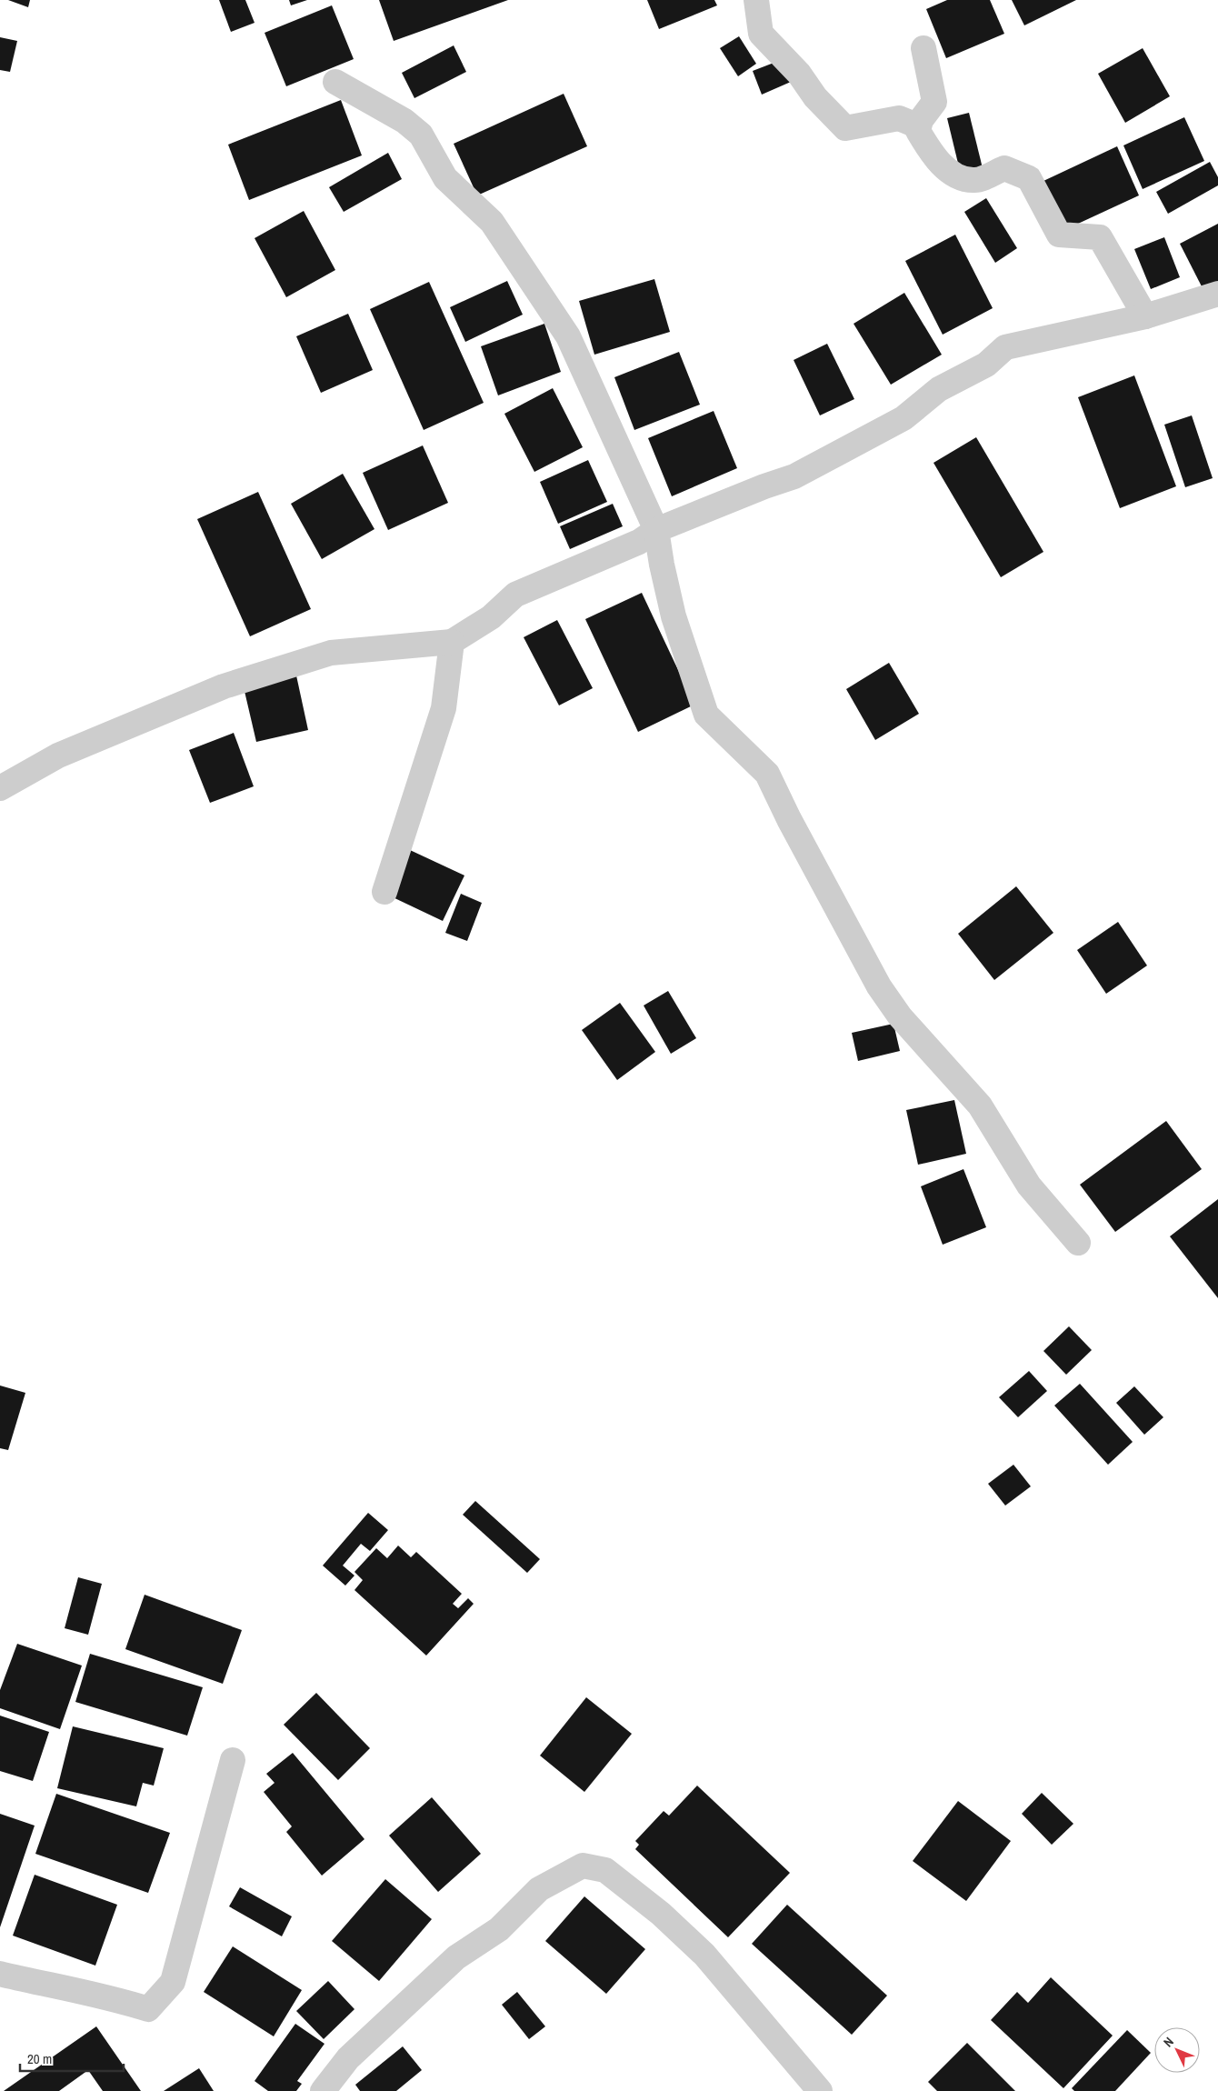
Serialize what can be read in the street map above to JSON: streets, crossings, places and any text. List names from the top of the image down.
{
  "scale_bar": "20 m",
  "north": "top left"
}
